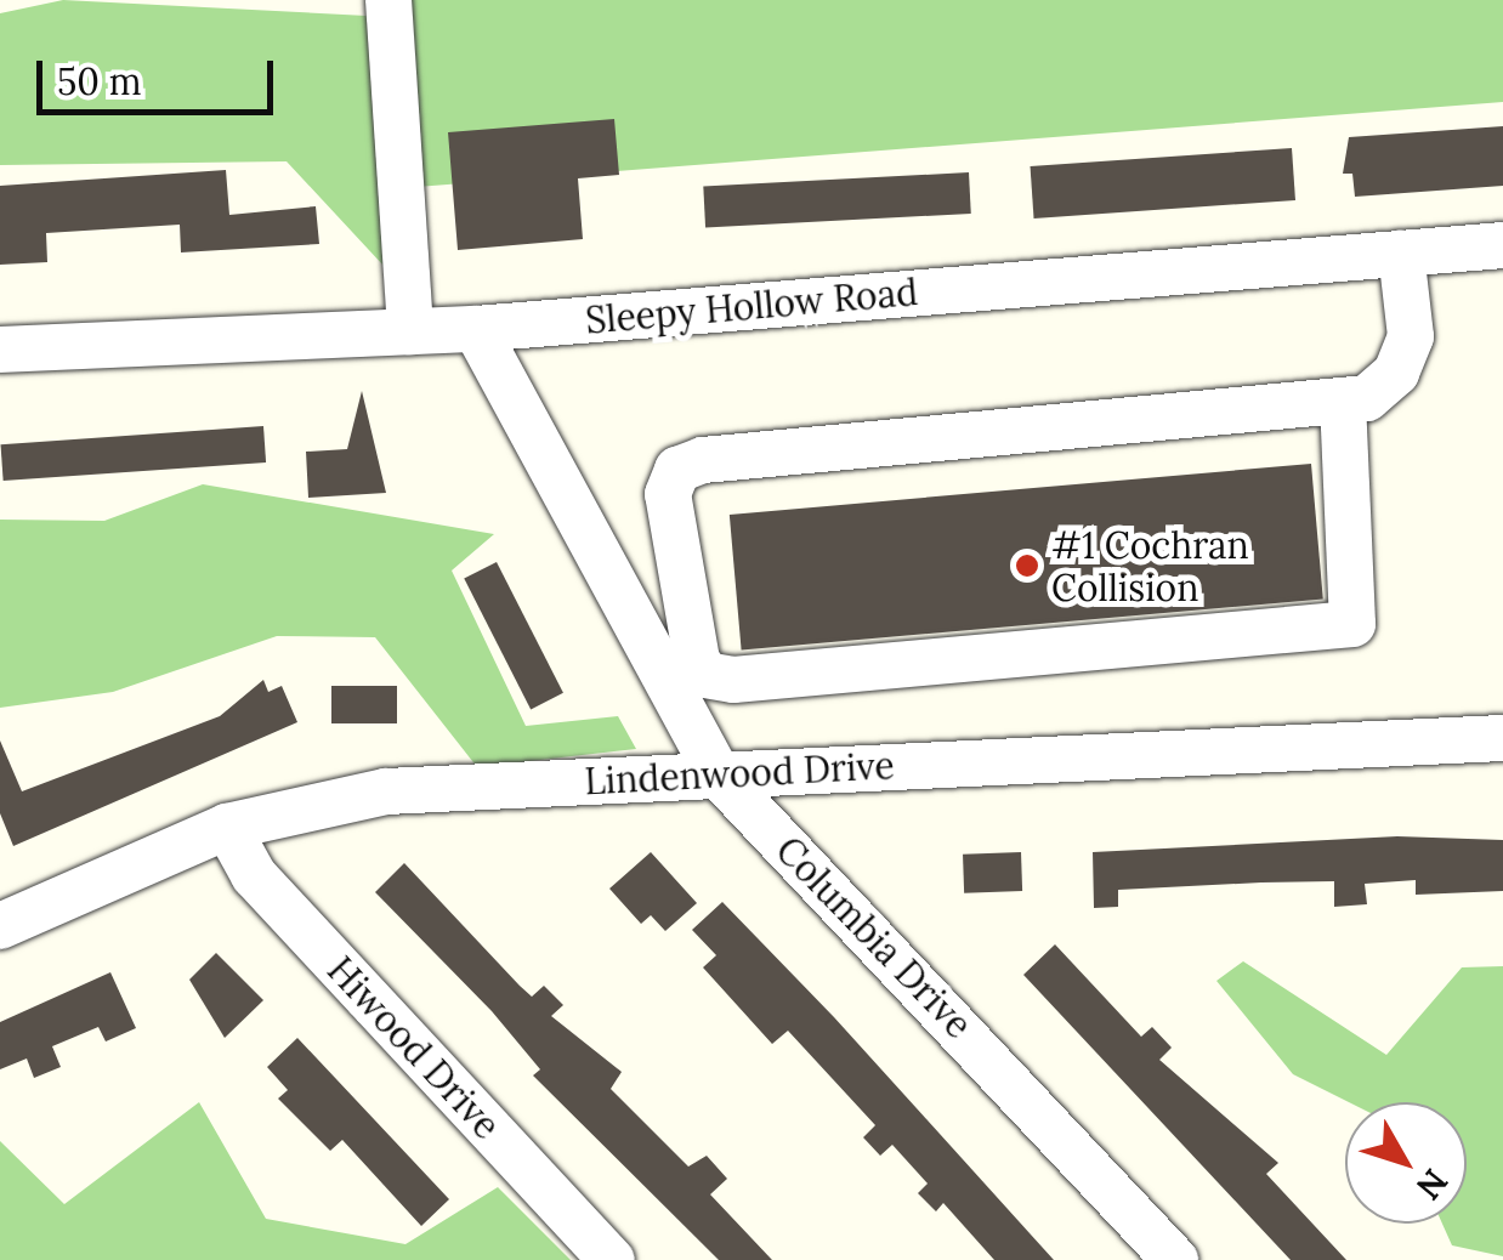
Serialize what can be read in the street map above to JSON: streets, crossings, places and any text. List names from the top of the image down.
{
  "streets": {
    "street": [
      "Sleepy Hollow Road",
      "Lindenwood Drive",
      "Columbia Drive",
      "Hiwood Drive"
    ]
  },
  "crossings": [
    ["Sleepy Hollow Road", "Columbia Drive"],
    ["Lindenwood Drive", "Columbia Drive"],
    ["Lindenwood Drive", "Hiwood Drive"]
  ],
  "places": ["#1 Cochran Collision"],
  "scale_bar": "50 m",
  "north": "bottom right"
}
